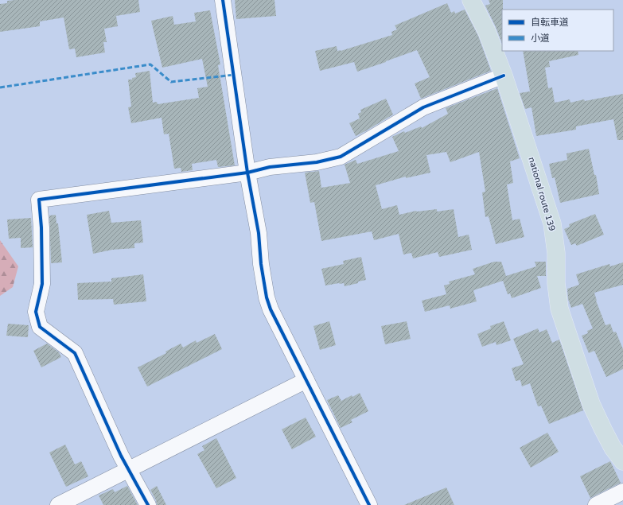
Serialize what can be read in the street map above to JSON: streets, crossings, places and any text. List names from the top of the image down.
{
  "streets": {
    "highway": ["national route 139"]
  },
  "legend": ["自転車道", "小道"]
}
